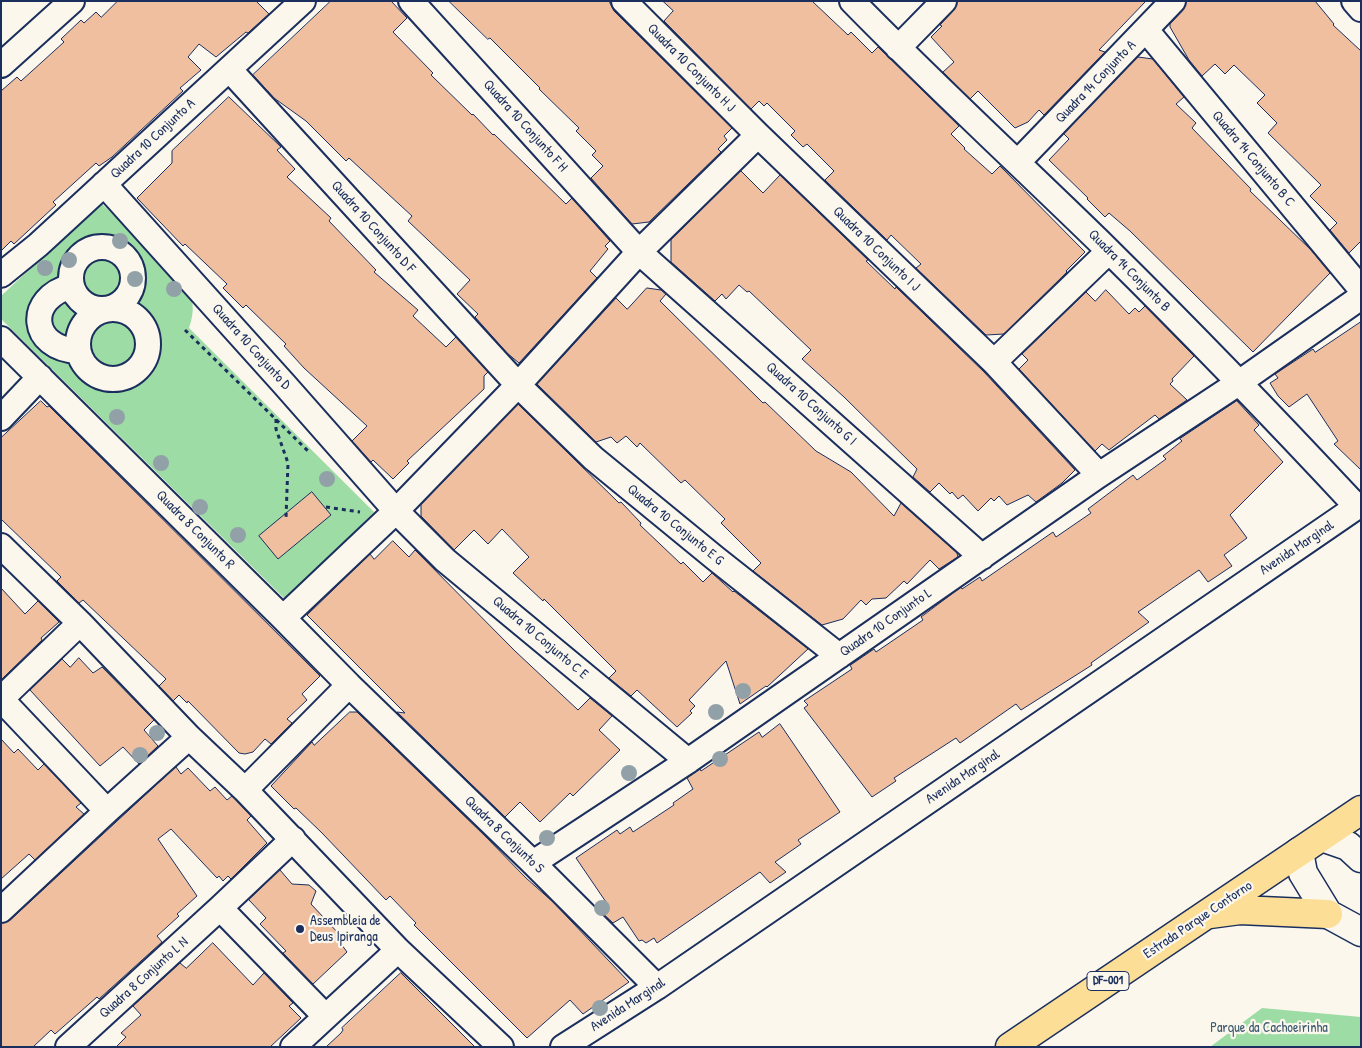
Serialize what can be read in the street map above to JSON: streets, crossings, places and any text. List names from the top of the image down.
{
  "streets": {
    "main road": ["Estrada Parque Contorno", "DF-001"],
    "street": [
      "Quadra 10 Conjunto H J",
      "Quadra 14 Conjunto A",
      "Quadra 10 Conjunto F H",
      "Quadra 10 Conjunto A",
      "Quadra 14 Conjunto B C",
      "Quadra 10 Conjunto D F",
      "Quadra 10 Conjunto I J",
      "Quadra 14 Conjunto B",
      "Quadra 10 Conjunto D",
      "Quadra 10 Conjunto G I",
      "Quadra 10 Conjunto E G",
      "Quadra 8 Conjunto R",
      "Avenida Marginal",
      "Quadra 10 Conjunto L",
      "Quadra 10 Conjunto C E",
      "Quadra 8 Conjunto S",
      "Quadra 8 Conjunto L N"
    ]
  },
  "crossings": [
    ["Quadra 10 Conjunto H J", "Quadra 10 Conjunto I J"],
    ["Quadra 14 Conjunto A", "Quadra 14 Conjunto B C"],
    ["Quadra 14 Conjunto A", "Quadra 14 Conjunto B"],
    ["Quadra 10 Conjunto F H", "Quadra 10 Conjunto G I"],
    ["Quadra 10 Conjunto A", "Quadra 10 Conjunto D F"],
    ["Quadra 10 Conjunto A", "Quadra 10 Conjunto D"],
    ["Quadra 10 Conjunto D F", "Quadra 10 Conjunto E G"],
    ["Quadra 10 Conjunto I J", "Quadra 10 Conjunto L"],
    ["Quadra 14 Conjunto B", "Avenida Marginal"],
    ["Quadra 14 Conjunto B", "Quadra 10 Conjunto L"],
    ["Quadra 10 Conjunto D", "Quadra 10 Conjunto C E"],
    ["Quadra 10 Conjunto G I", "Quadra 10 Conjunto L"],
    ["Quadra 10 Conjunto E G", "Quadra 10 Conjunto L"],
    ["Quadra 8 Conjunto R", "Quadra 8 Conjunto S"],
    ["Avenida Marginal", "Quadra 8 Conjunto S"],
    ["Quadra 10 Conjunto L", "Quadra 10 Conjunto C E"],
    ["Quadra 10 Conjunto L", "Quadra 8 Conjunto S"]
  ],
  "parks": ["Parque da Cachoeirinha"],
  "places": ["Assembleia de Deus Ipiranga"]
}
